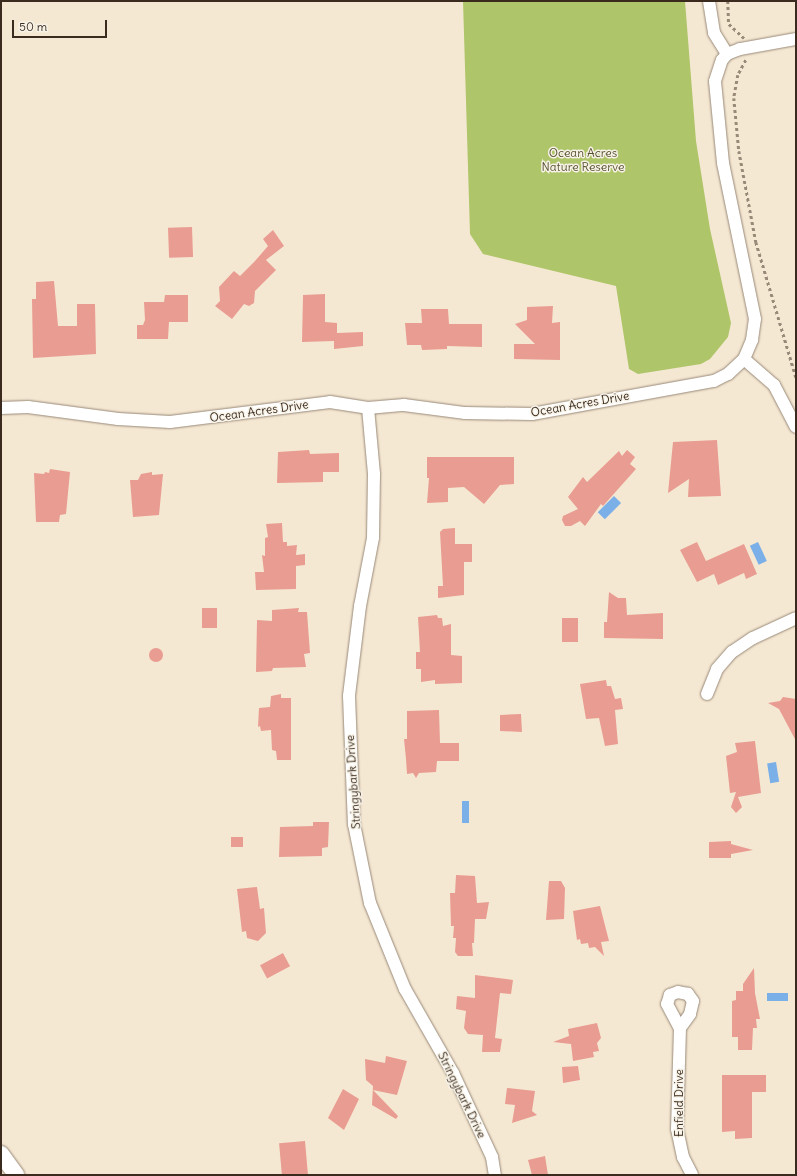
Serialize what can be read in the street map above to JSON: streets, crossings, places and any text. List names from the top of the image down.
{
  "streets": {
    "street": ["Ocean Acres Drive", "Stringybark Drive", "Enfield Drive"]
  },
  "crossings": [
    ["Ocean Acres Drive", "Stringybark Drive"]
  ],
  "parks": ["Ocean Acres Nature Reserve"],
  "scale_bar": "50 m"
}
